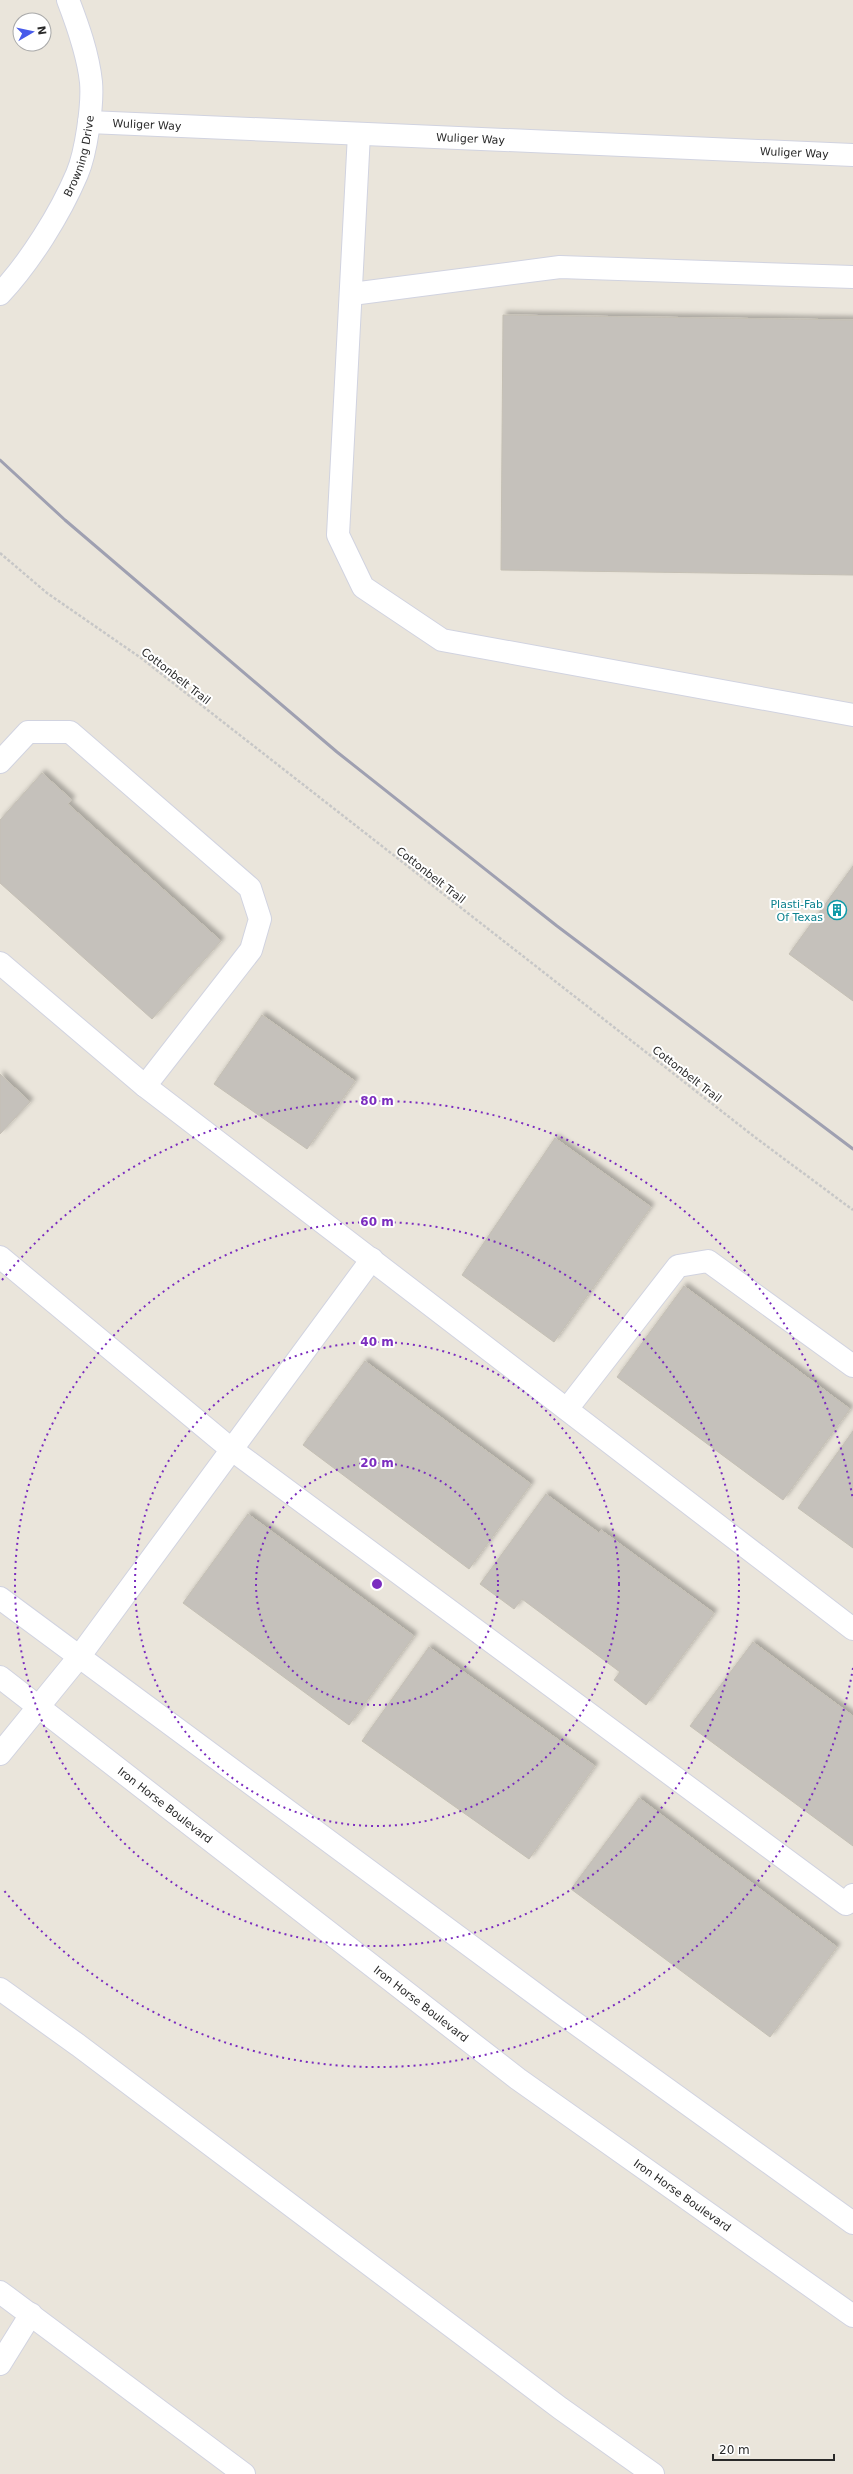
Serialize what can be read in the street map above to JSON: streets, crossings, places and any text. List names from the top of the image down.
{
  "streets": {
    "street": ["Wuliger Way", "Browning Drive", "Iron Horse Boulevard"],
    "path": ["Cottonbelt Trail"]
  },
  "crossings": [
    ["Wuliger Way", "Browning Drive"]
  ],
  "places": {
    "building": ["Plasti-Fab Of Texas"]
  },
  "scale_bar": "20 m",
  "north": "right",
  "rings": [
    "80 m",
    "60 m",
    "40 m",
    "20 m"
  ]
}
